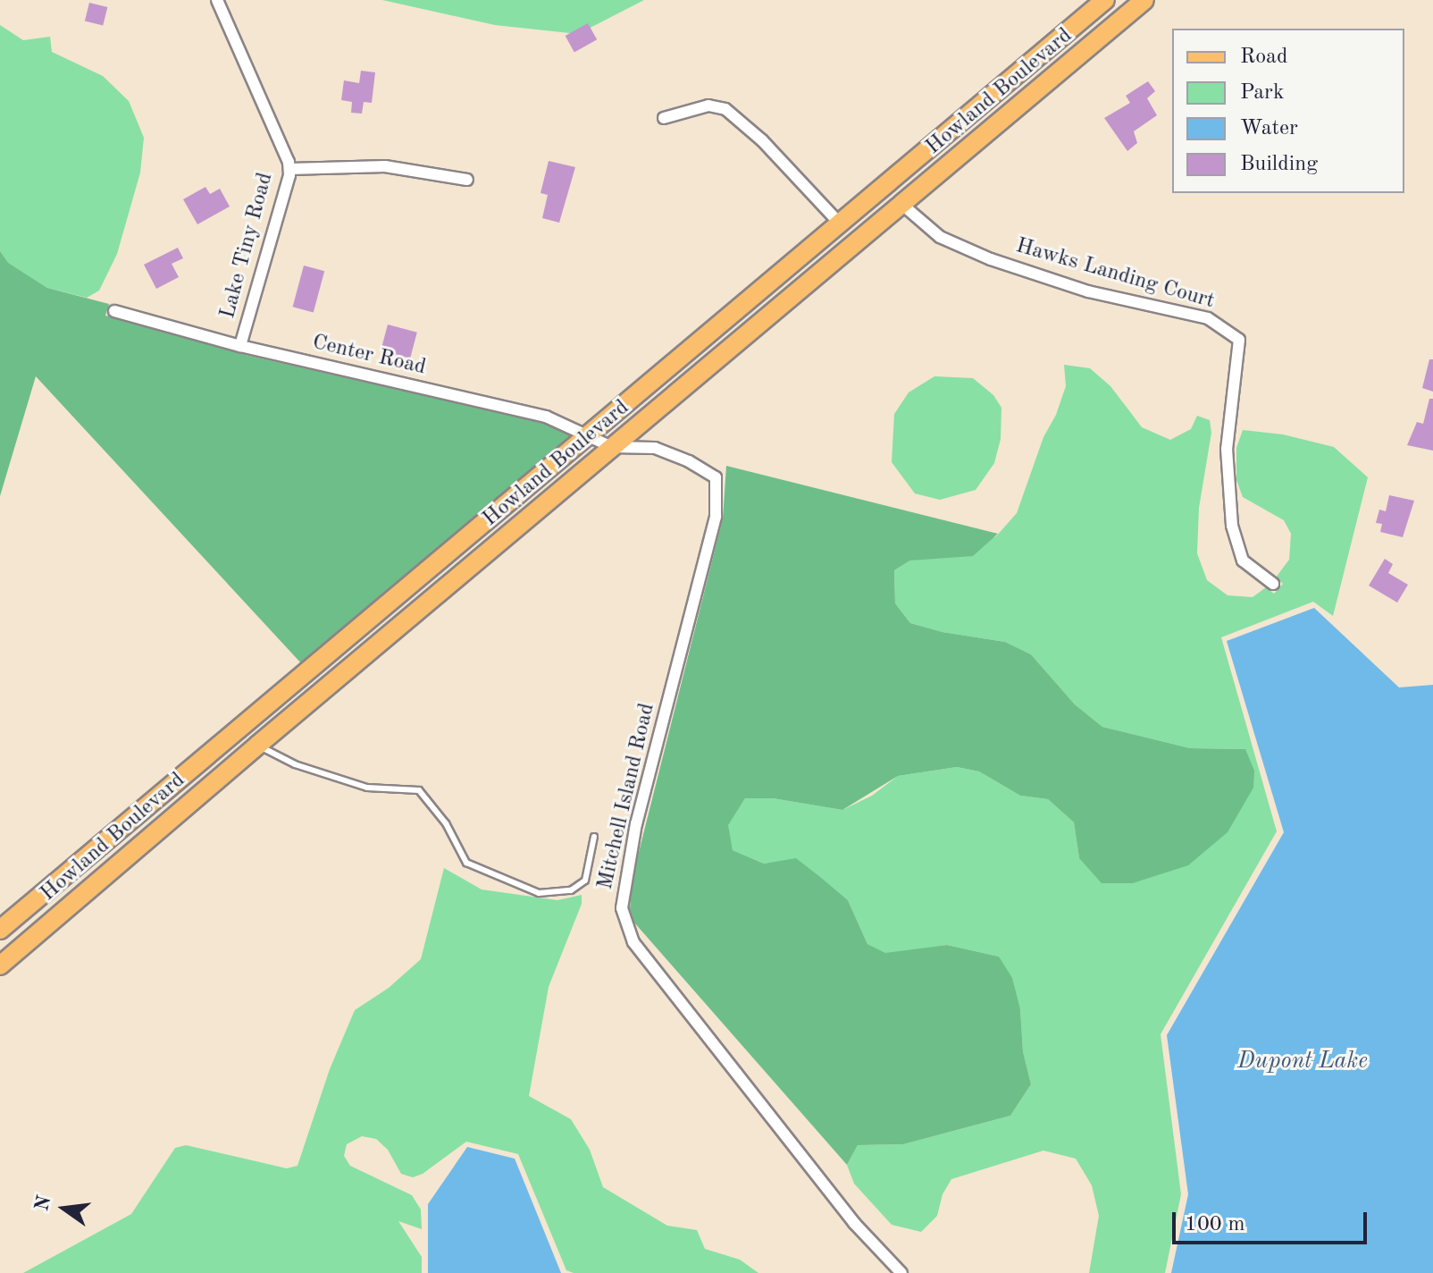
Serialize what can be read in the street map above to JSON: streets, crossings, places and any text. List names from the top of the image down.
{
  "streets": {
    "main road": ["Howland Boulevard"],
    "street": [
      "Lake Tiny Road",
      "Hawks Landing Court",
      "Center Road",
      "Mitchell Island Road"
    ]
  },
  "crossings": [
    ["Howland Boulevard", "Hawks Landing Court"],
    ["Howland Boulevard", "Center Road"],
    ["Howland Boulevard", "Mitchell Island Road"],
    ["Lake Tiny Road", "Center Road"],
    ["Center Road", "Mitchell Island Road"]
  ],
  "water": ["Dupont Lake"],
  "legend": [
    "Road",
    "Park",
    "Water",
    "Building"
  ],
  "scale_bar": "100 m",
  "north": "left"
}
